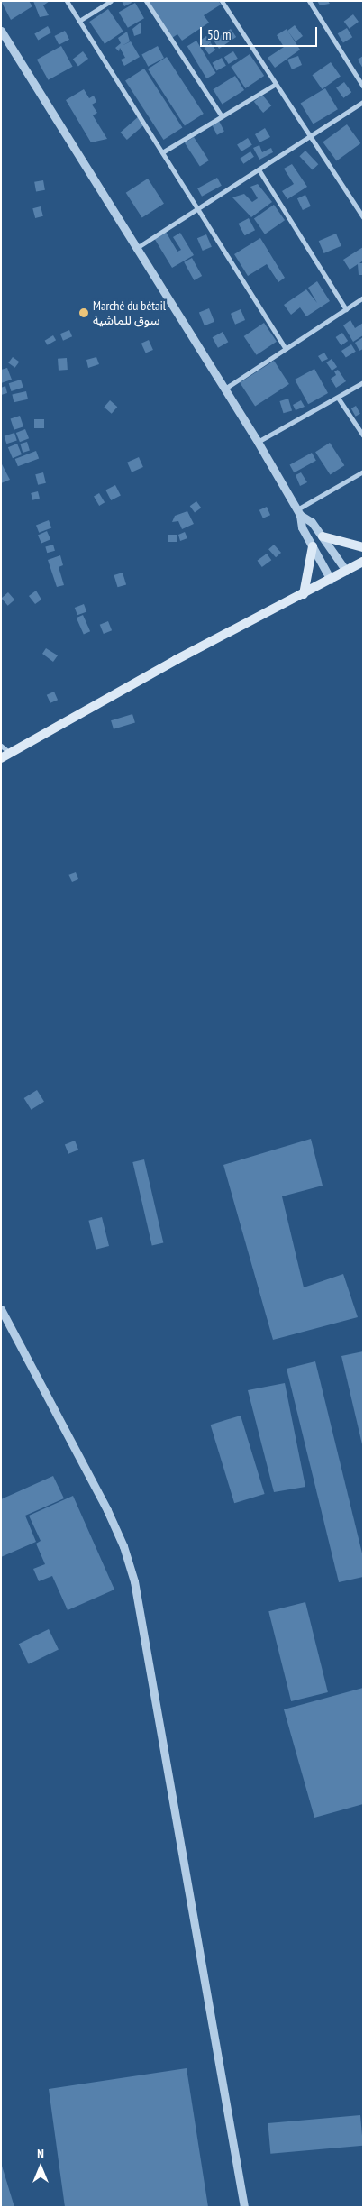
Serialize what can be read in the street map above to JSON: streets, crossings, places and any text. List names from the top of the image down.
{
  "places": ["Marché du bétail سوق للماشية"],
  "scale_bar": "50 m",
  "north": "top"
}
